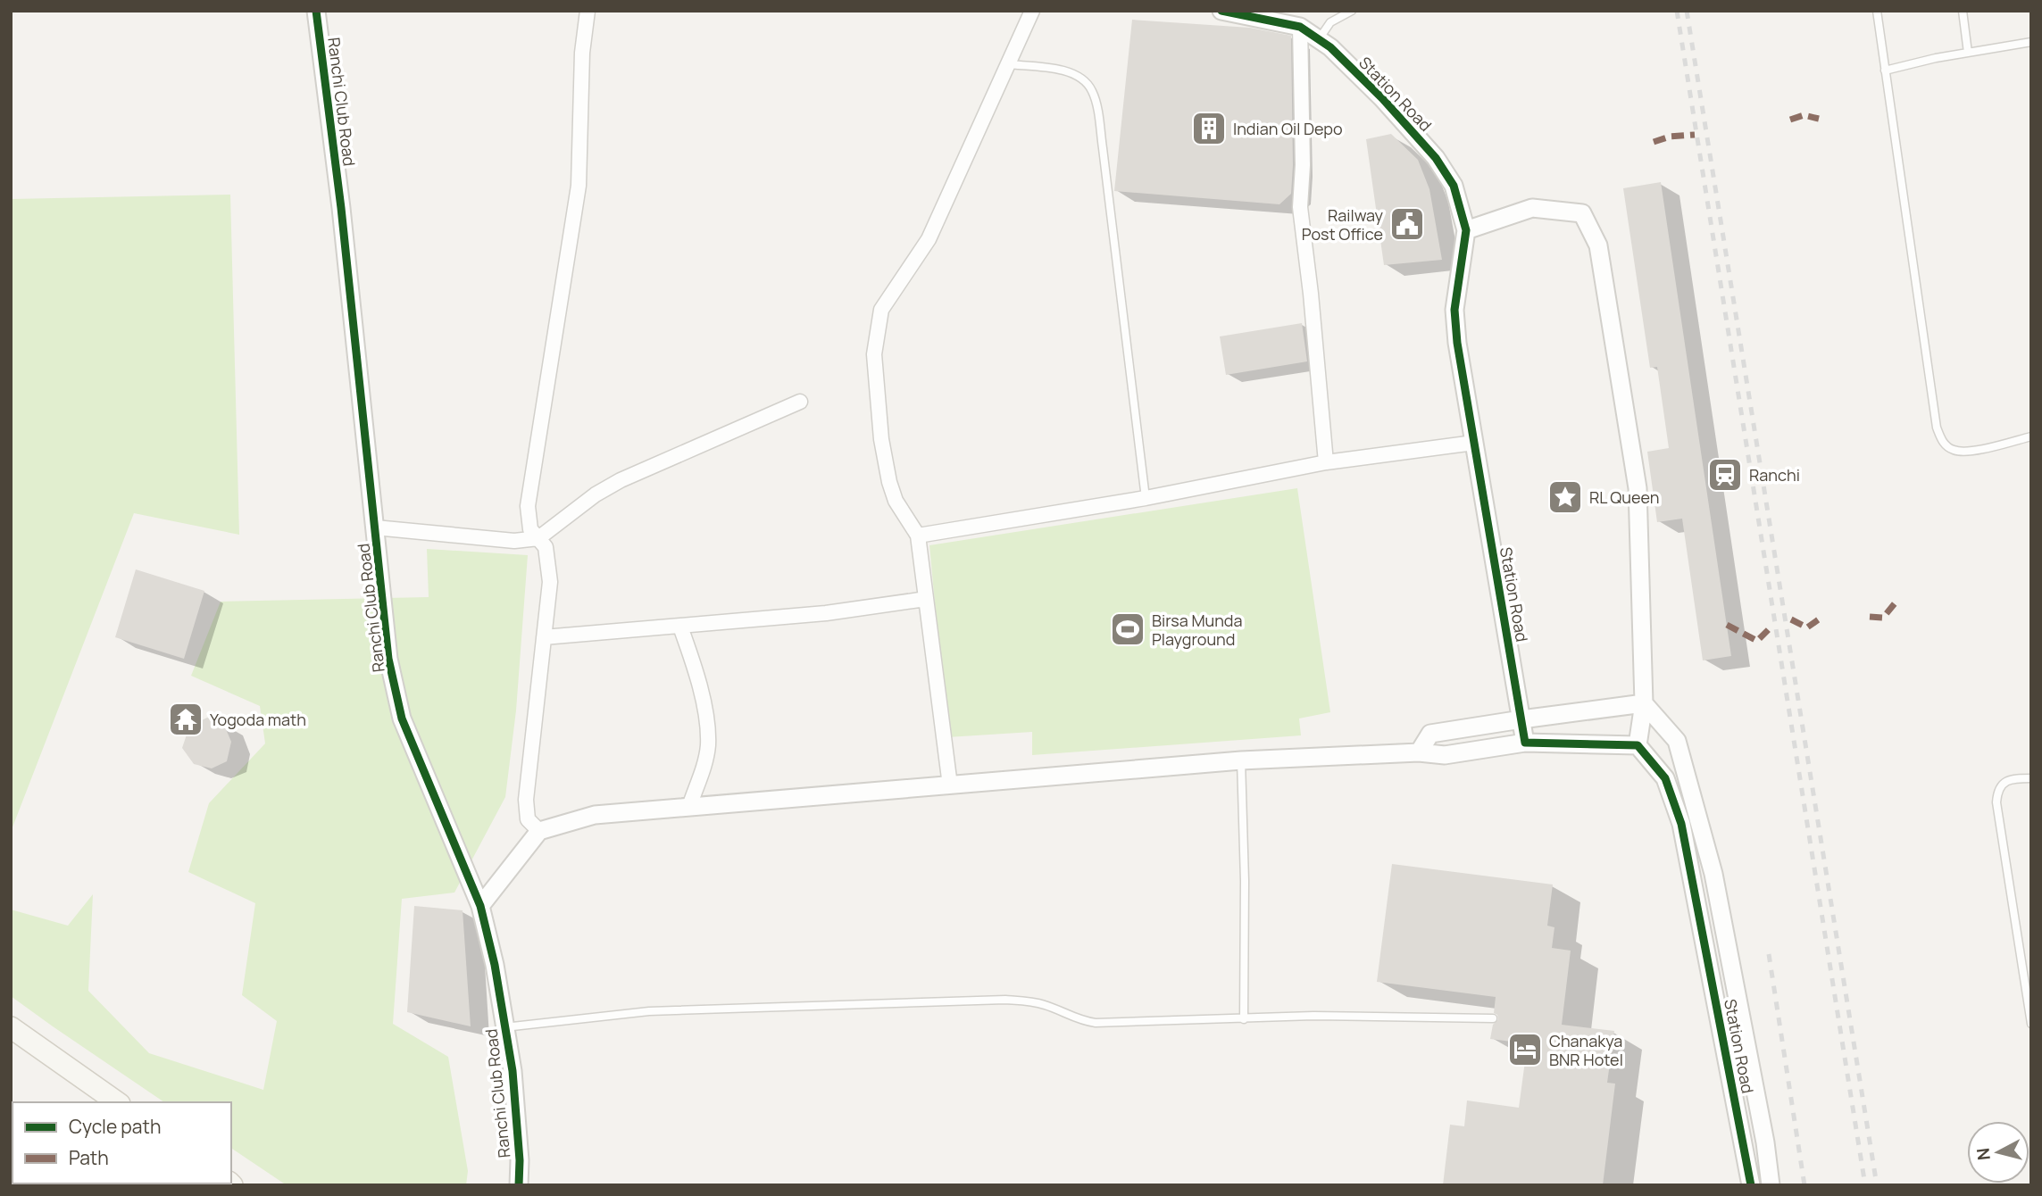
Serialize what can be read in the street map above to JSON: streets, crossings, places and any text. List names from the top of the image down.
{
  "streets": {
    "street": ["Station Road", "Ranchi Club Road"]
  },
  "places": {
    "building": ["Indian Oil Depo"],
    "public building": ["Railway Post Office"],
    "station": ["Ranchi"],
    "place": ["RL Queen"],
    "sports": ["Birsa Munda Playground"],
    "temple": ["Yogoda math"],
    "hotel": ["Chanakya BNR Hotel"]
  },
  "legend": ["Cycle path", "Path"],
  "north": "left"
}
